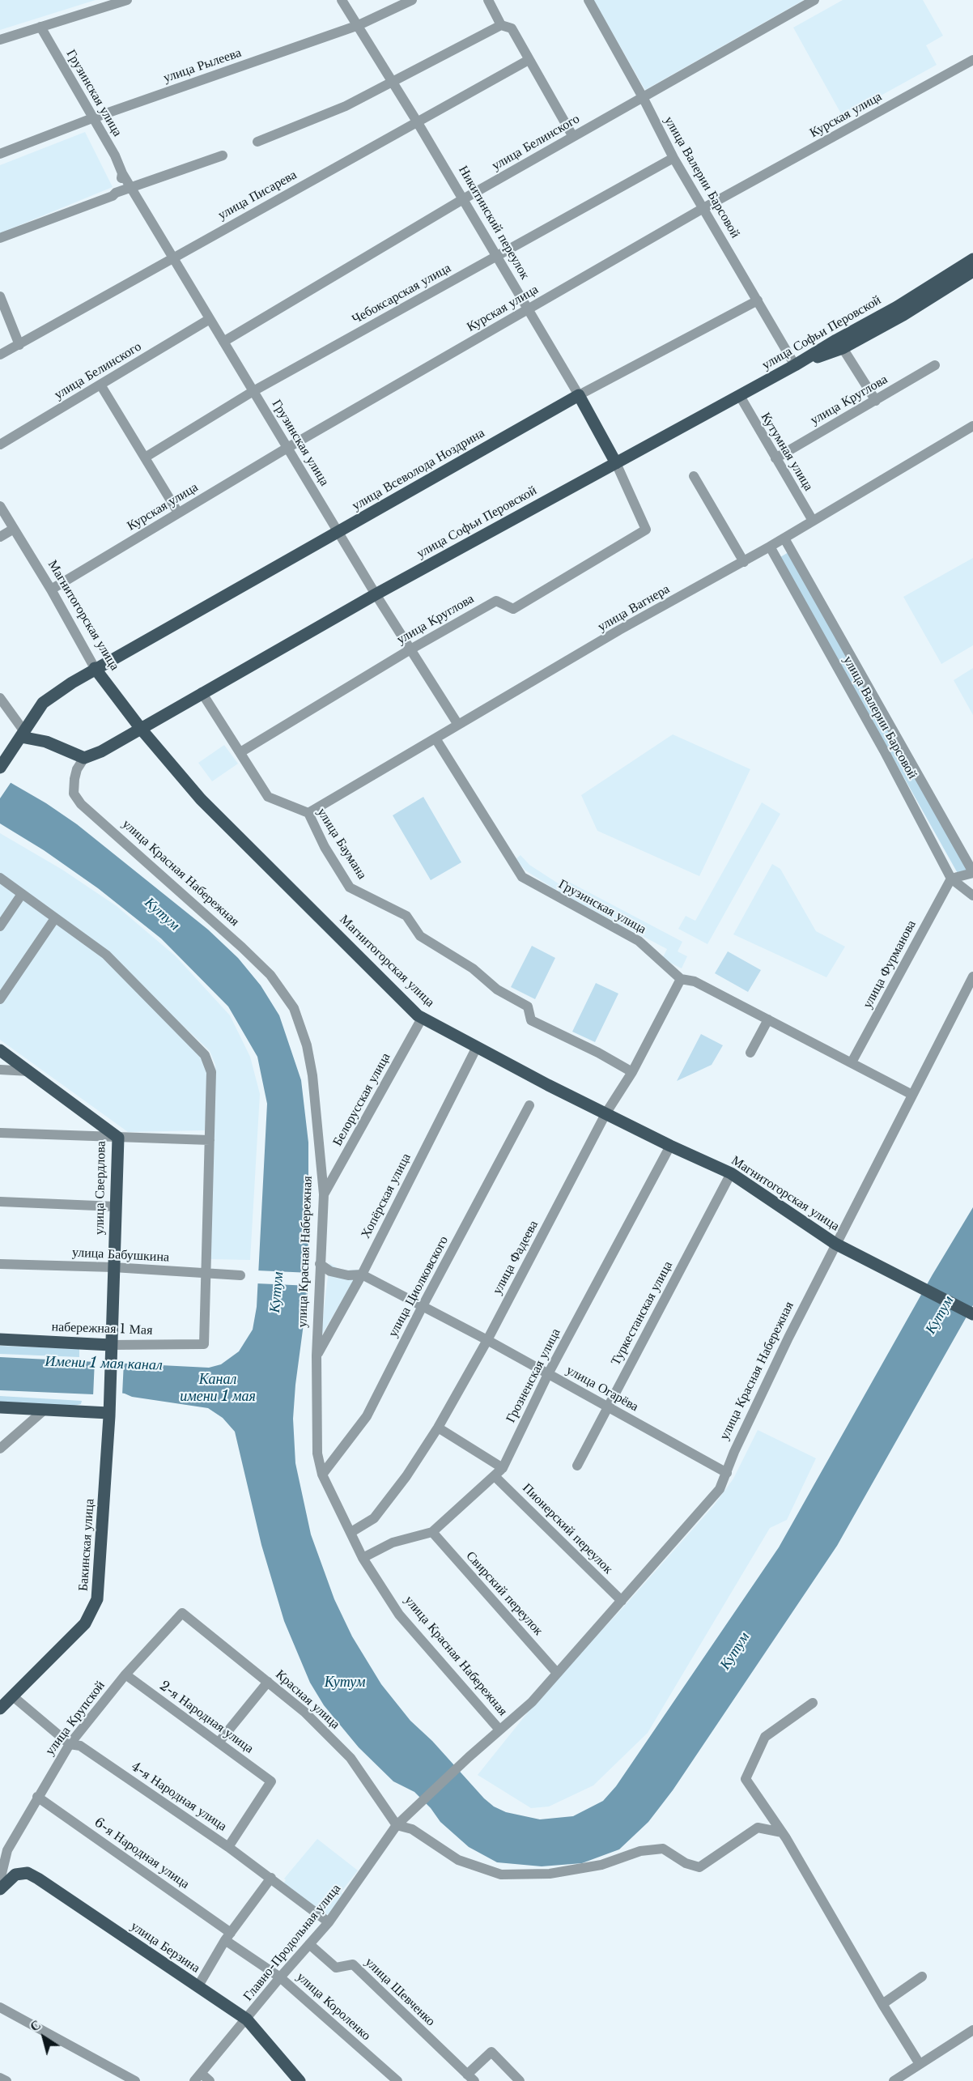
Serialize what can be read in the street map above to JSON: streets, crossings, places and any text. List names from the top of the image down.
{
  "streets": {
    "main road": [
      "Никитинский переулок",
      "улица Софьи Перовской",
      "улица Всеволода Ноздрина",
      "Магнитогорская улица",
      "улица Свердлова",
      "набережная 1 Мая",
      "Бакинская улица",
      "улица Берзина"
    ],
    "street": [
      "улица Рылеева",
      "Грузинская улица",
      "Курская улица",
      "улица Белинского",
      "улица Валерии Барсовой",
      "улица Писарева",
      "Чебоксарская улица",
      "улица Круглова",
      "Кутумная улица",
      "улица Вагнера",
      "улица Баумана",
      "улица Красная Набережная",
      "улица Фурманова",
      "Белорусская улица",
      "Хопёрская улица",
      "улица Бабушкина",
      "улица Фадеева",
      "улица Циолковского",
      "Туркестанская улица",
      "Грозненская улица",
      "улица Огарёва",
      "Пионерский переулок",
      "Свирский переулок",
      "Красная улица",
      "2-я Народная улица",
      "улица Крупской",
      "4-я Народная улица",
      "6-я Народная улица",
      "Главно-Продольная улица",
      "улица Шевченко",
      "улица Короленко"
    ]
  },
  "crossings": [
    ["улица Рылеева", "Грузинская улица"],
    ["улица Рылеева", "Никитинский переулок"],
    ["Грузинская улица", "Курская улица"],
    ["Грузинская улица", "улица Белинского"],
    ["Грузинская улица", "улица Писарева"],
    ["Грузинская улица", "Чебоксарская улица"],
    ["Грузинская улица", "улица Софьи Перовской"],
    ["Грузинская улица", "улица Круглова"],
    ["Грузинская улица", "улица Всеволода Ноздрина"],
    ["Грузинская улица", "улица Вагнера"],
    ["Грузинская улица", "улица Красная Набережная"],
    ["Грузинская улица", "улица Фурманова"],
    ["Грузинская улица", "улица Фадеева"],
    ["Курская улица", "улица Валерии Барсовой"],
    ["Курская улица", "Никитинский переулок"],
    ["Курская улица", "Магнитогорская улица"],
    ["улица Белинского", "улица Валерии Барсовой"],
    ["улица Белинского", "Никитинский переулок"],
    ["улица Валерии Барсовой", "Чебоксарская улица"],
    ["улица Валерии Барсовой", "улица Софьи Перовской"],
    ["улица Валерии Барсовой", "улица Всеволода Ноздрина"],
    ["улица Валерии Барсовой", "улица Вагнера"],
    ["улица Валерии Барсовой", "улица Фурманова"],
    ["улица Писарева", "Никитинский переулок"],
    ["Никитинский переулок", "Чебоксарская улица"],
    ["Никитинский переулок", "улица Софьи Перовской"],
    ["Никитинский переулок", "улица Круглова"],
    ["Никитинский переулок", "улица Всеволода Ноздрина"],
    ["улица Софьи Перовской", "улица Круглова"],
    ["улица Софьи Перовской", "Кутумная улица"],
    ["улица Софьи Перовской", "Магнитогорская улица"],
    ["улица Софьи Перовской", "улица Баумана"],
    ["улица Софьи Перовской", "улица Красная Набережная"],
    ["улица Круглова", "Кутумная улица"],
    ["улица Круглова", "улица Баумана"],
    ["Кутумная улица", "улица Вагнера"],
    ["улица Всеволода Ноздрина", "Магнитогорская улица"],
    ["улица Вагнера", "улица Баумана"],
    ["Магнитогорская улица", "улица Красная Набережная"],
    ["Магнитогорская улица", "Белорусская улица"],
    ["Магнитогорская улица", "Хопёрская улица"],
    ["Магнитогорская улица", "улица Фадеева"],
    ["Магнитогорская улица", "Туркестанская улица"],
    ["Магнитогорская улица", "Грозненская улица"],
    ["улица Баумана", "улица Фадеева"],
    ["улица Красная Набережная", "Белорусская улица"],
    ["улица Красная Набережная", "Хопёрская улица"],
    ["улица Красная Набережная", "улица Фадеева"],
    ["улица Красная Набережная", "улица Циолковского"],
    ["улица Красная Набережная", "Грозненская улица"],
    ["улица Красная Набережная", "улица Огарёва"],
    ["улица Красная Набережная", "Пионерский переулок"],
    ["улица Красная Набережная", "Свирский переулок"],
    ["улица Красная Набережная", "Главно-Продольная улица"],
    ["улица Свердлова", "улица Бабушкина"],
    ["улица Свердлова", "набережная 1 Мая"],
    ["улица Свердлова", "Бакинская улица"],
    ["Хопёрская улица", "улица Огарёва"],
    ["улица Бабушкина", "набережная 1 Мая"],
    ["улица Фадеева", "улица Огарёва"],
    ["улица Циолковского", "улица Огарёва"],
    ["Туркестанская улица", "улица Огарёва"],
    ["набережная 1 Мая", "Бакинская улица"],
    ["Грозненская улица", "улица Огарёва"],
    ["Грозненская улица", "Пионерский переулок"],
    ["Грозненская улица", "Свирский переулок"],
    ["Бакинская улица", "4-я Народная улица"],
    ["Красная улица", "улица Крупской"],
    ["Красная улица", "Главно-Продольная улица"],
    ["2-я Народная улица", "улица Крупской"],
    ["2-я Народная улица", "4-я Народная улица"],
    ["улица Крупской", "4-я Народная улица"],
    ["улица Крупской", "6-я Народная улица"],
    ["4-я Народная улица", "Главно-Продольная улица"],
    ["6-я Народная улица", "улица Короленко"],
    ["Главно-Продольная улица", "улица Берзина"],
    ["Главно-Продольная улица", "улица Шевченко"],
    ["Главно-Продольная улица", "улица Короленко"]
  ],
  "water": ["Кутум", "Имени 1 мая канал", "Канал имени 1 мая"],
  "north": "top left"
}
